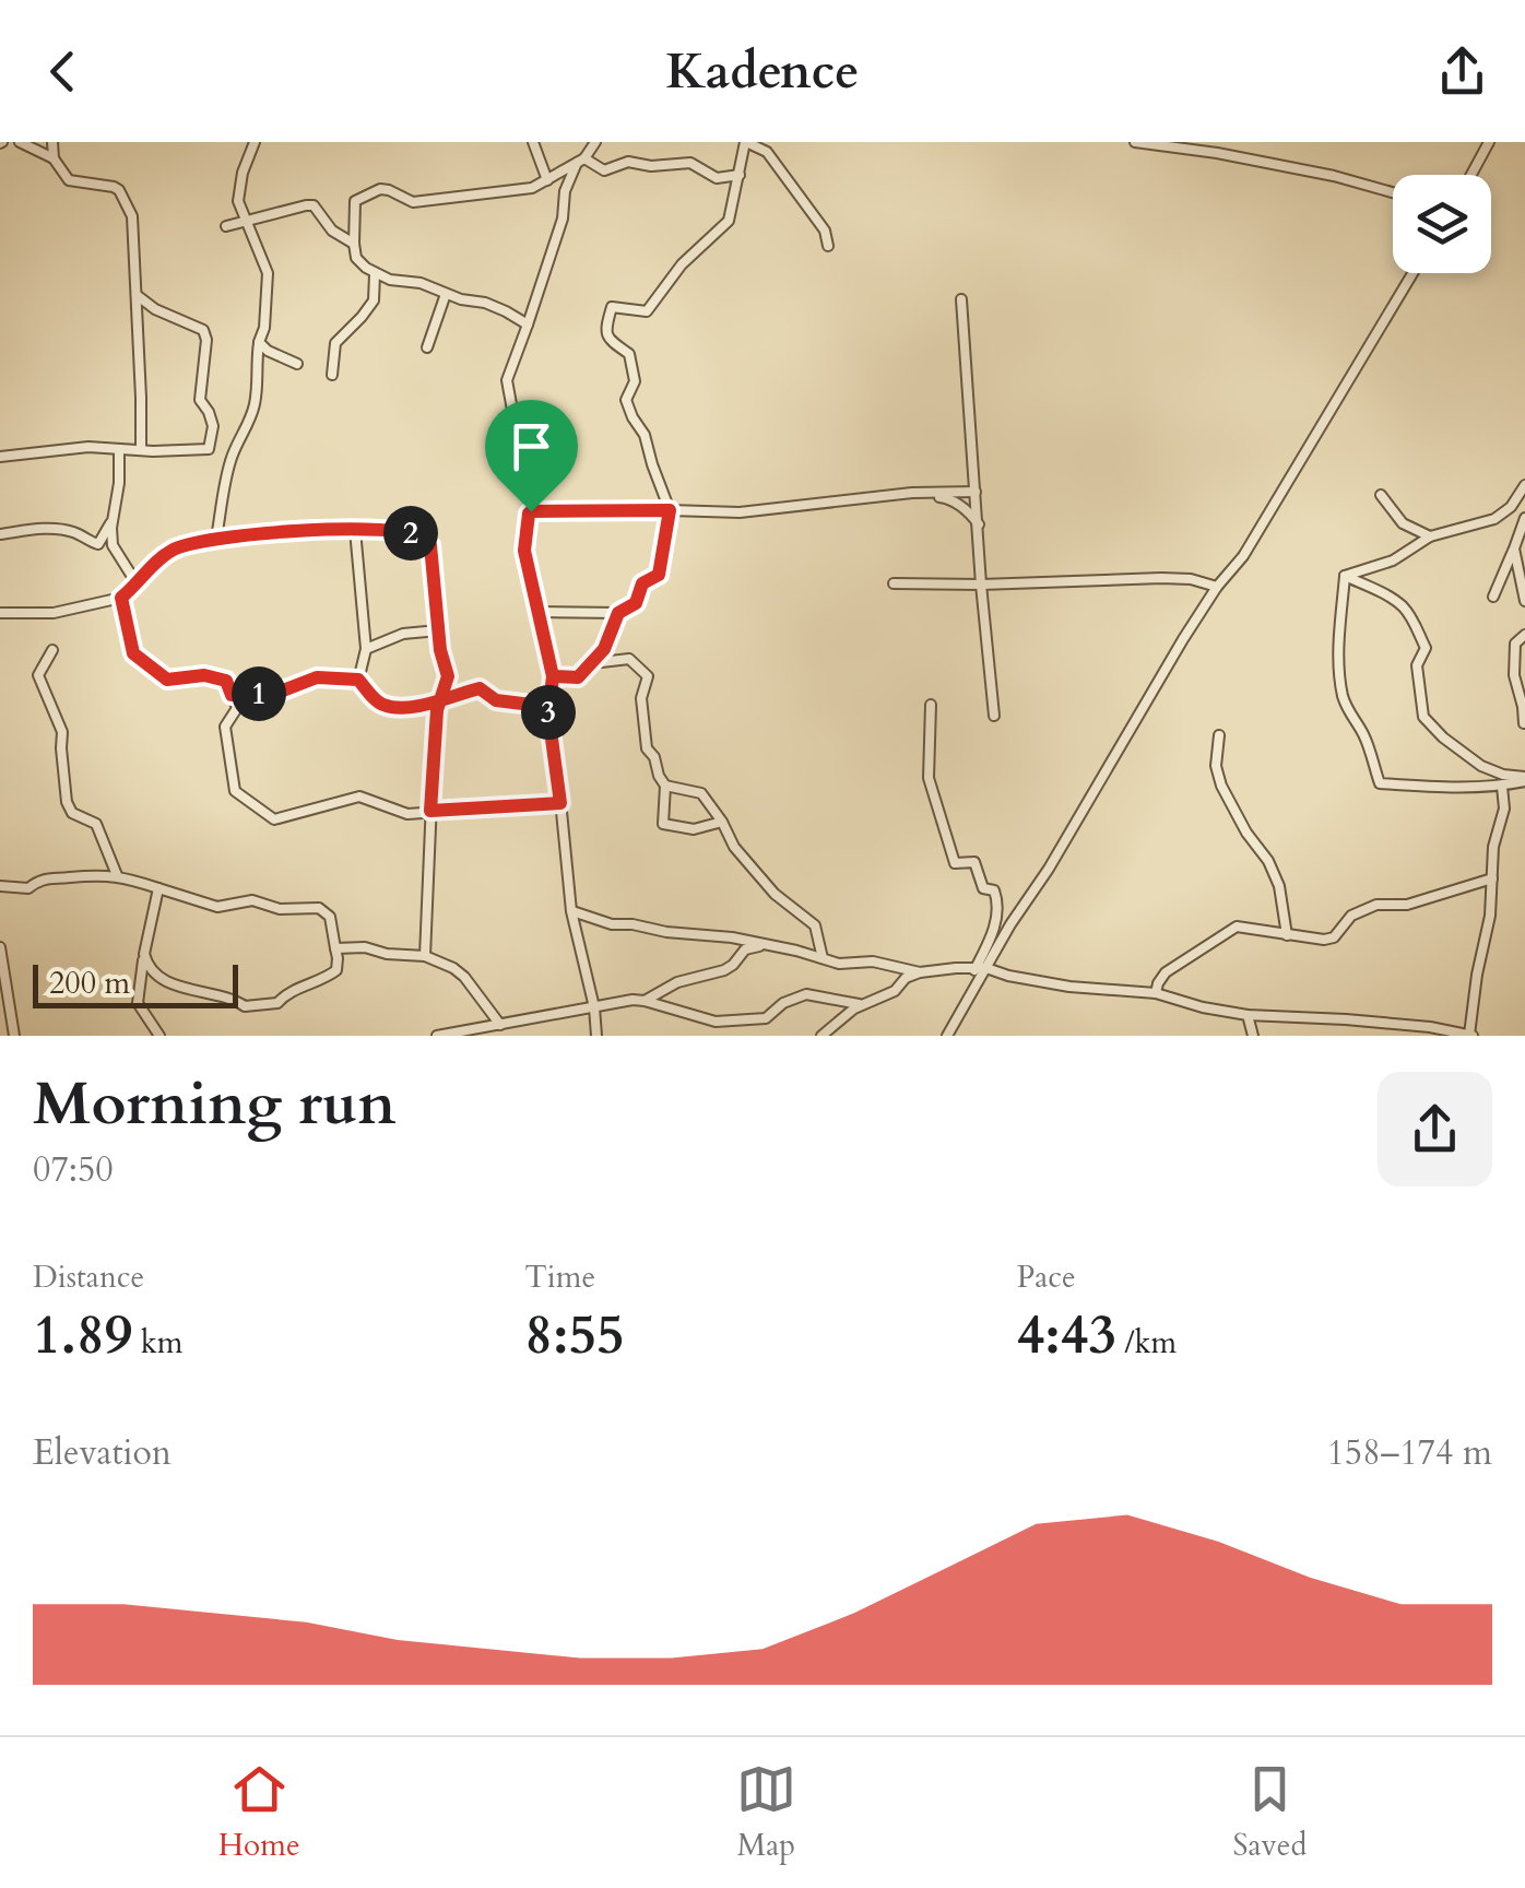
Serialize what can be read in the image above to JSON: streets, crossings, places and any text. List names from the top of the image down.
{
  "scale_bar": "200 m",
  "page": {
    "header": "Kadence",
    "pins": ["2", "1", "3"],
    "scale": "200 m",
    "heading": ["Morning run", "07:50"],
    "stats": [
      ["Distance", "1.89 km"],
      ["Time", "8:55"],
      ["Pace", "4:43 /km"]
    ],
    "chart": ["Elevation", "158–174 m"],
    "tabs": ["Home", "Map", "Saved"]
  }
}
